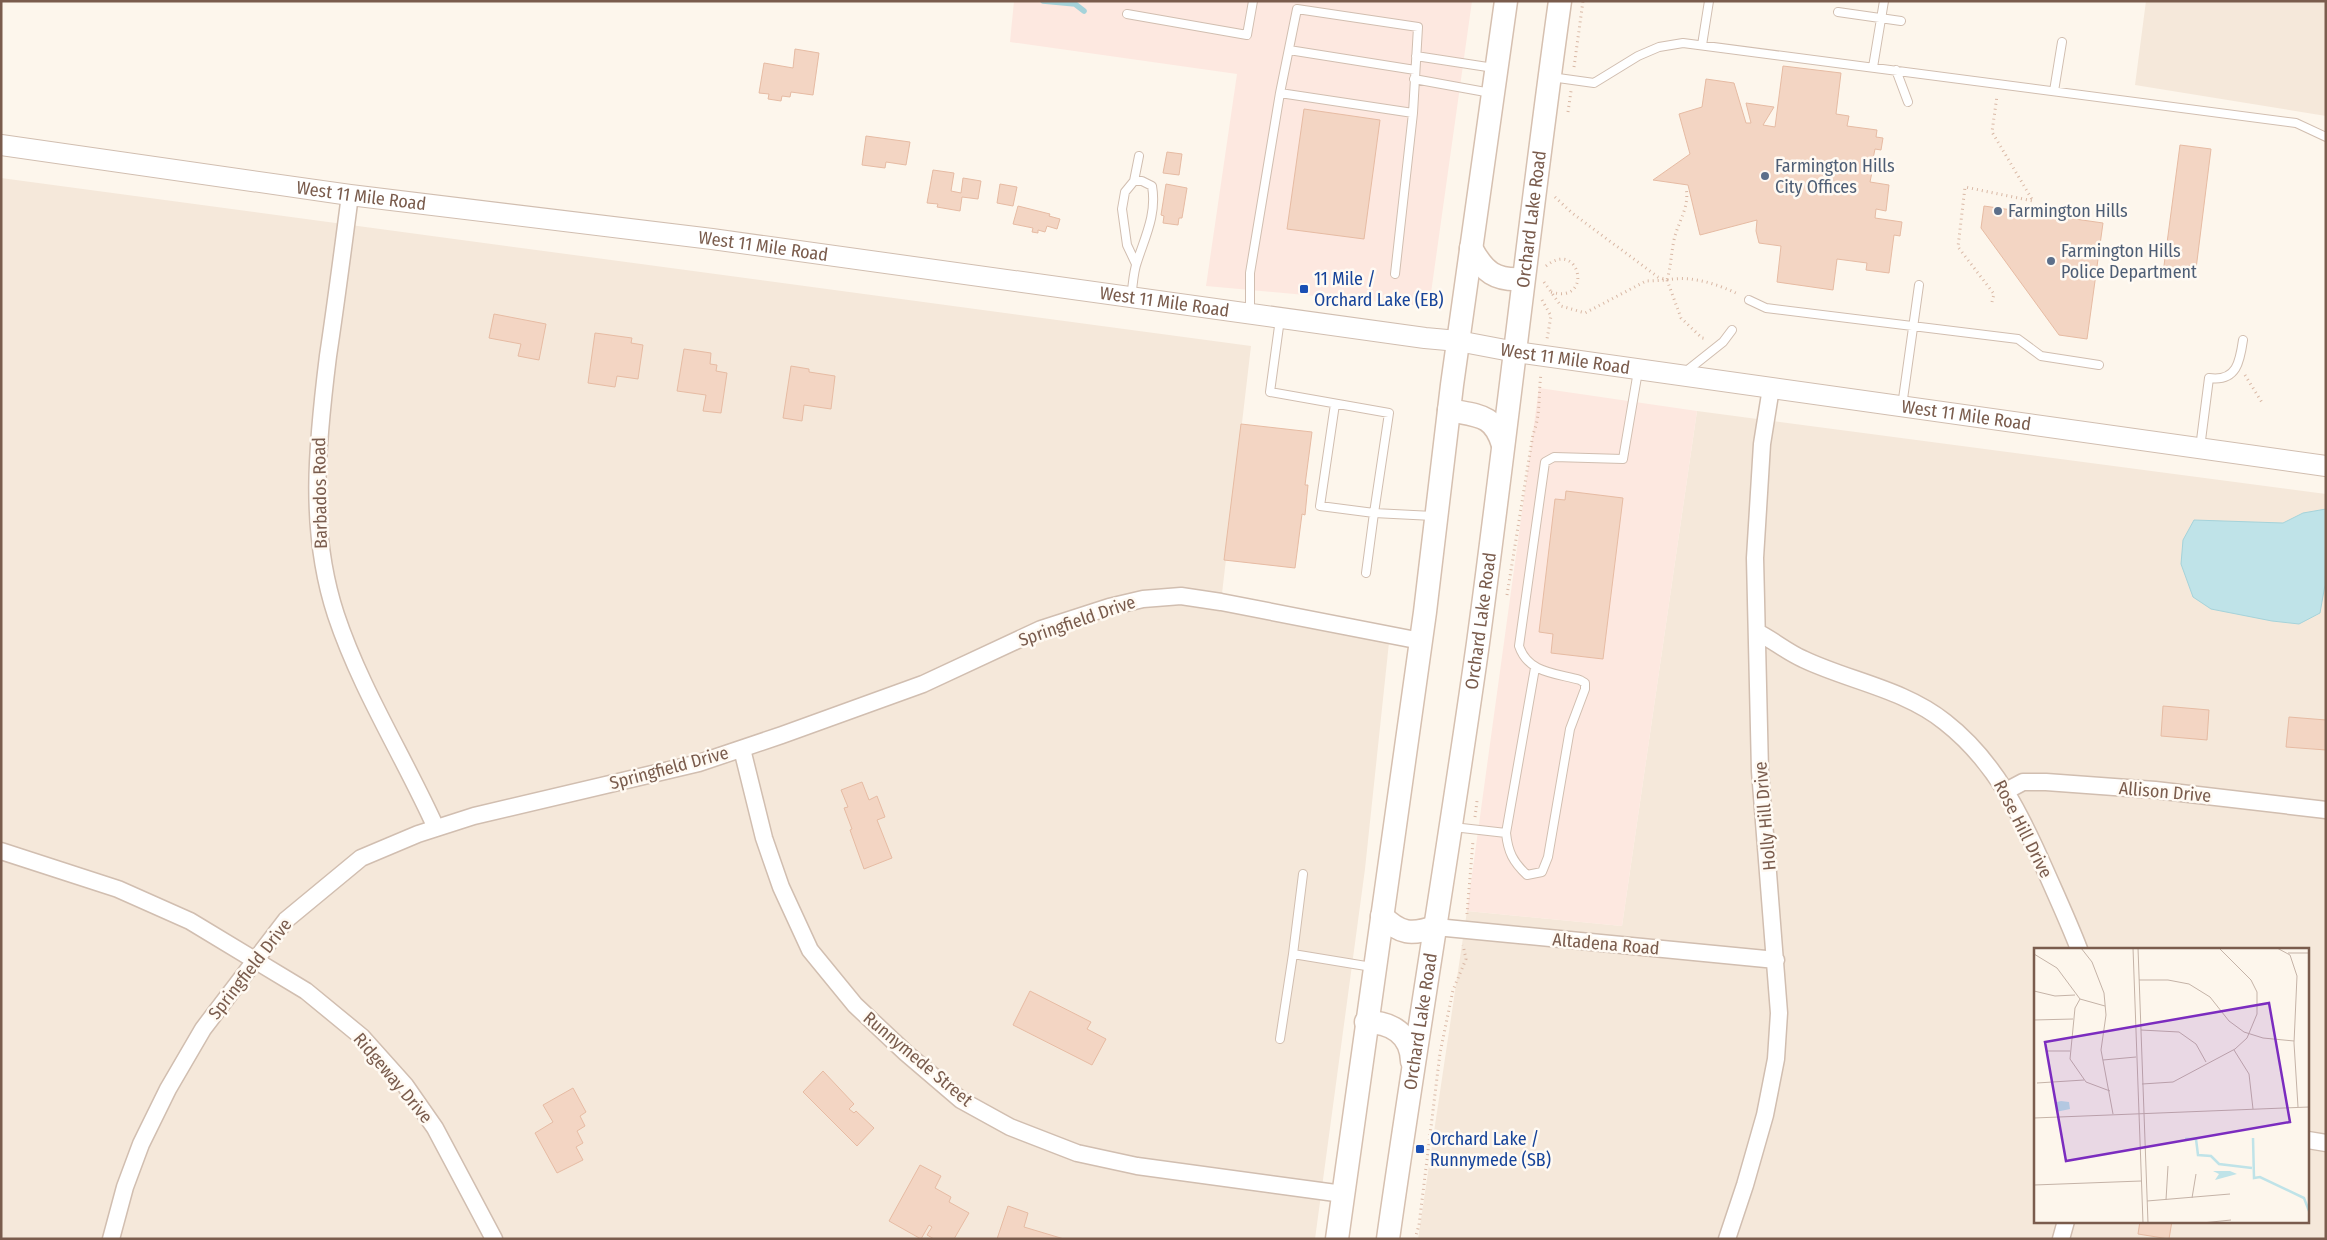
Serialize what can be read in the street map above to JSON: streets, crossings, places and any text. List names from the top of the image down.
{
  "streets": {
    "main road": ["Orchard Lake Road"],
    "street": [
      "West 11 Mile Road",
      "Barbados Road",
      "Springfield Drive",
      "Allison Drive",
      "Holly Hill Drive",
      "Rose Hill Drive",
      "Altadena Road",
      "Runnymede Street",
      "Ridgeway Drive"
    ]
  },
  "crossings": [
    ["West 11 Mile Road", "Orchard Lake Road"],
    ["West 11 Mile Road", "Barbados Road"],
    ["West 11 Mile Road", "Holly Hill Drive"],
    ["Orchard Lake Road", "Altadena Road"],
    ["Barbados Road", "Springfield Drive"],
    ["Springfield Drive", "Runnymede Street"],
    ["Springfield Drive", "Ridgeway Drive"],
    ["Allison Drive", "Rose Hill Drive"],
    ["Holly Hill Drive", "Rose Hill Drive"],
    ["Holly Hill Drive", "Altadena Road"]
  ],
  "places": {
    "other": ["Farmington Hills City Offices", "Farmington Hills", "Farmington Hills Police Department"],
    "transit": ["11 Mile / Orchard Lake (EB)", "Orchard Lake / Runnymede (SB)"]
  }
}
